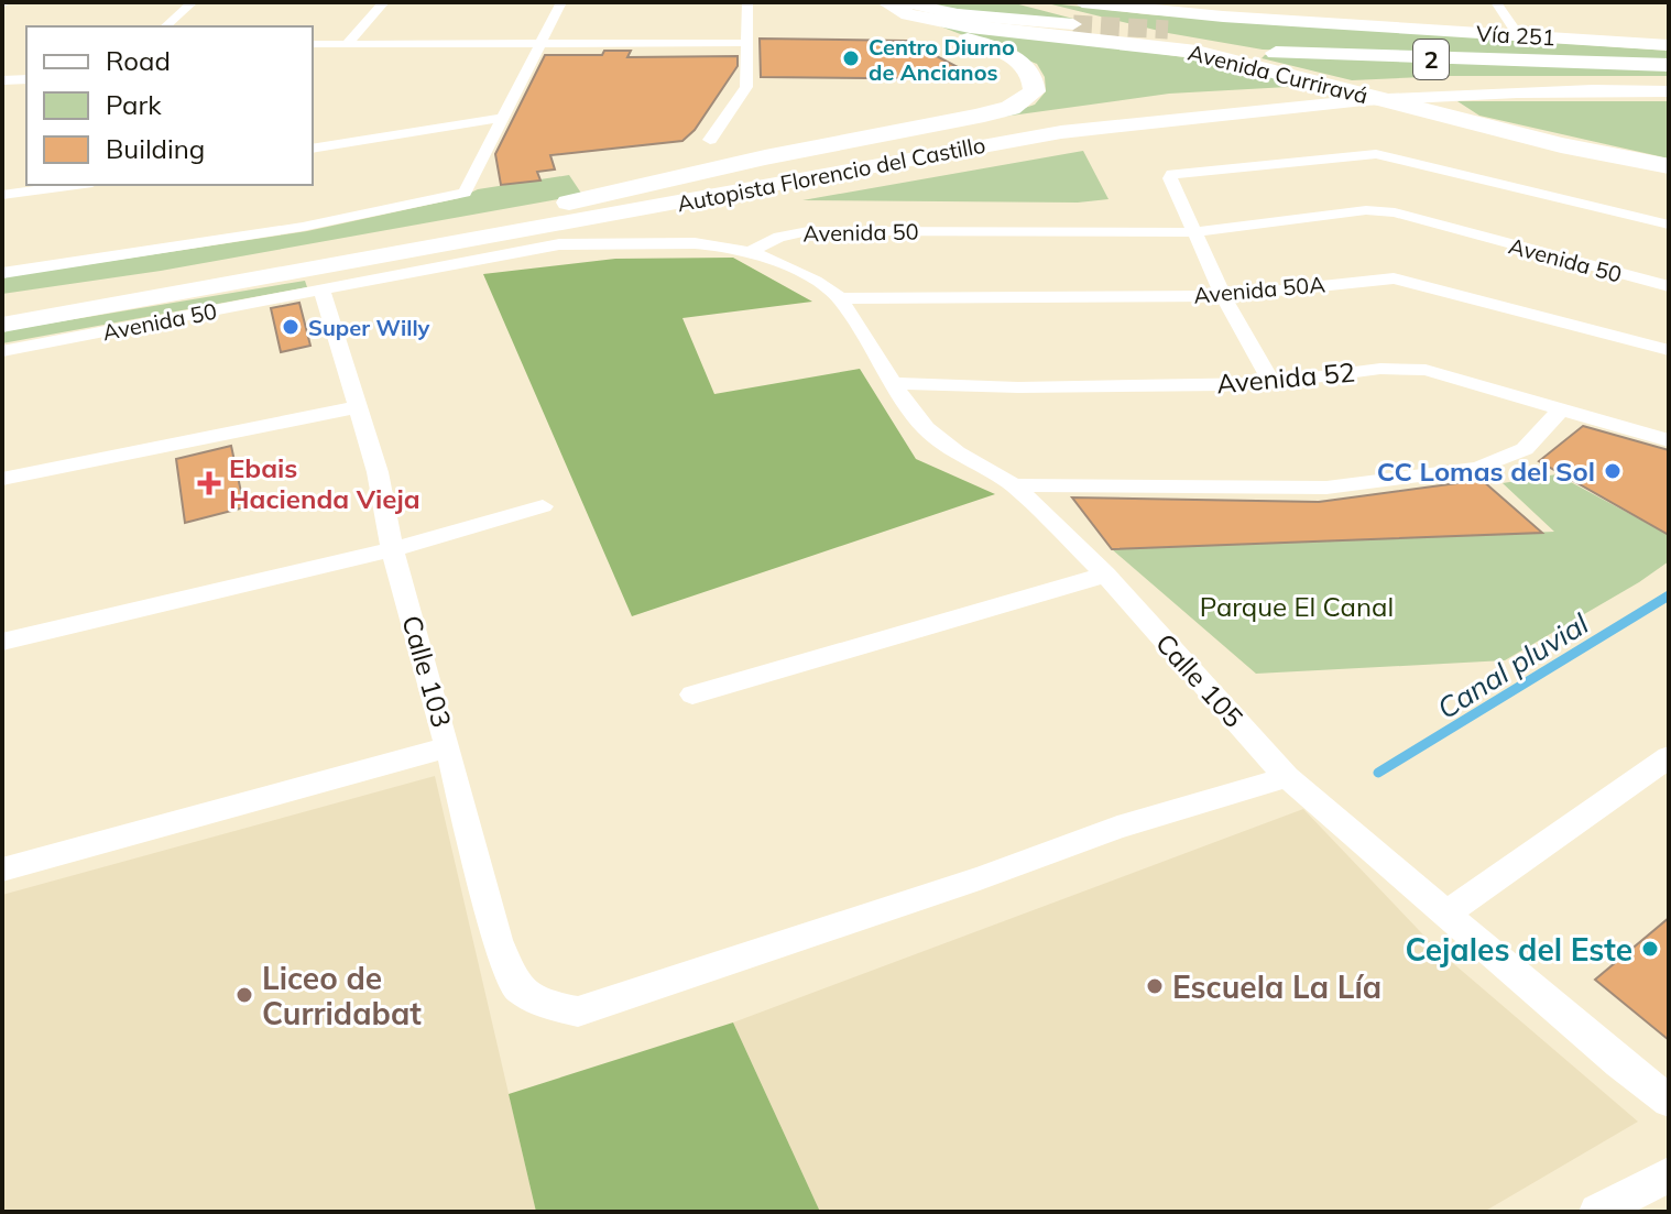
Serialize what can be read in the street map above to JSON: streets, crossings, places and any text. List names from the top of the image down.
{
  "streets": {
    "highway": ["2", "Avenida Curriravá"],
    "main road": ["Vía 251", "Autopista Florencio del Castillo"],
    "street": [
      "Avenida 50",
      "Avenida 50A",
      "Avenida 52",
      "Calle 103",
      "Calle 105"
    ]
  },
  "crossings": [
    ["Avenida 50", "Calle 103"],
    ["Avenida 50", "Calle 105"],
    ["Avenida 50A", "Calle 105"],
    ["Avenida 52", "Calle 105"],
    ["Calle 103", "Calle 105"]
  ],
  "water": ["Canal pluvial"],
  "parks": ["Parque El Canal"],
  "places": {
    "other": [
      "Centro Diurno de Ancianos",
      "Super Willy",
      "CC Lomas del Sol",
      "Cejales del Este",
      "Escuela La Lía",
      "Liceo de Curridabat"
    ],
    "health": ["Ebais Hacienda Vieja"]
  },
  "legend": ["Road", "Park", "Building"]
}
